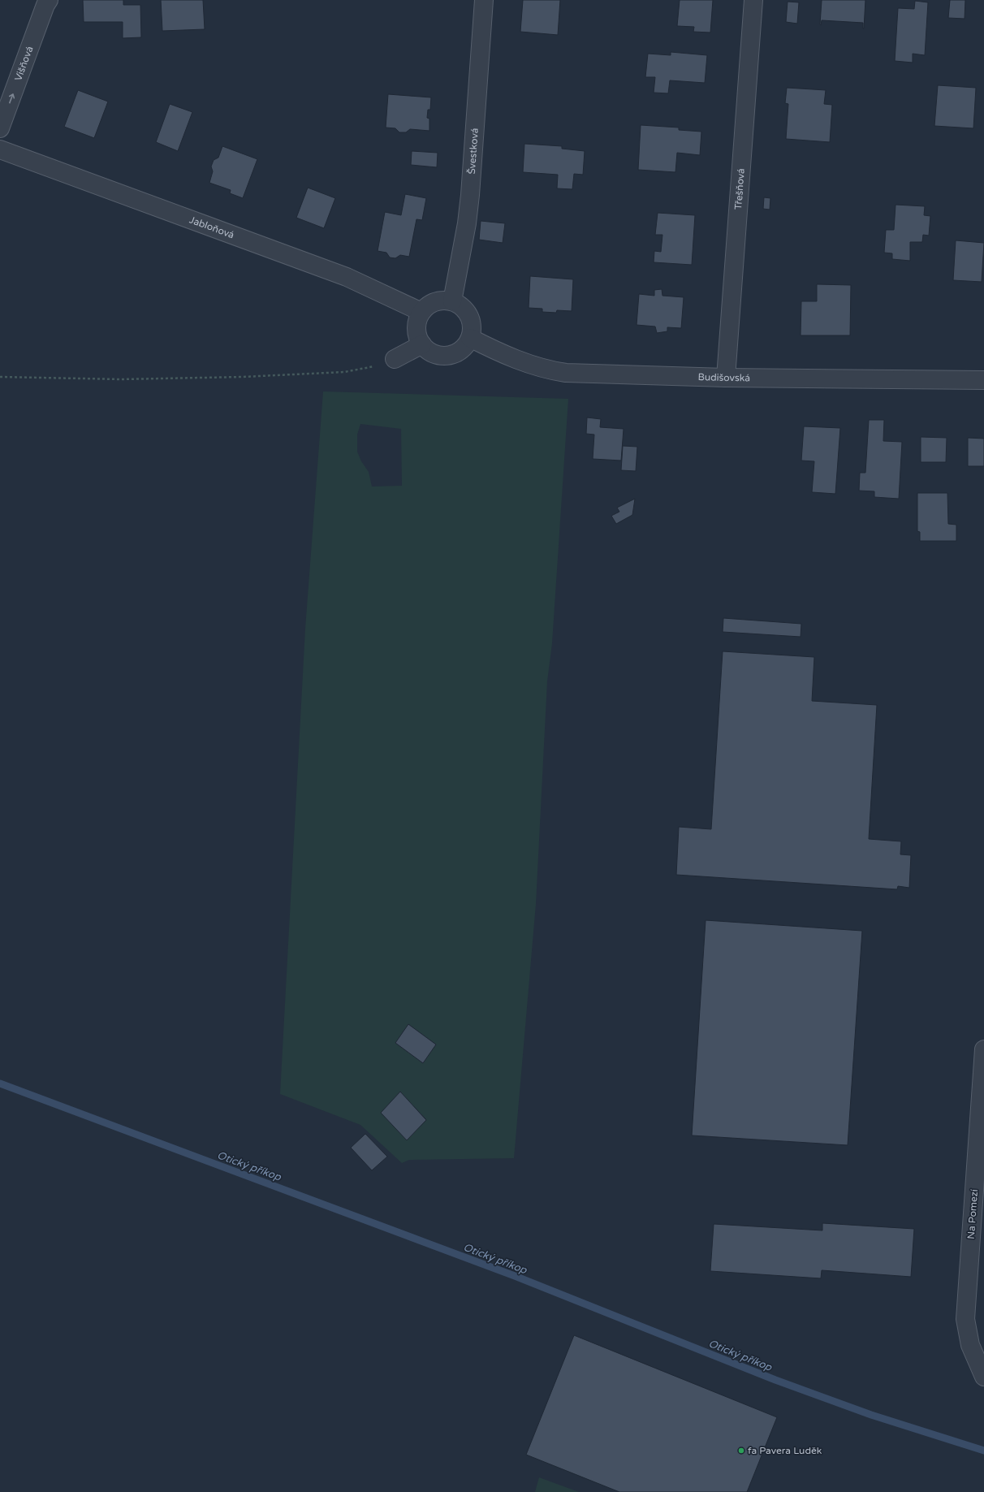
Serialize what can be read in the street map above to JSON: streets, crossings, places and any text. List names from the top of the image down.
{
  "streets": {
    "street": [
      "Višňová",
      "Švestková",
      "Třešňová",
      "Jabloňová",
      "Budišovská",
      "Na Pomezí"
    ]
  },
  "crossings": [
    ["Švestková", "Jabloňová"],
    ["Švestková", "Budišovská"],
    ["Třešňová", "Budišovská"],
    ["Jabloňová", "Budišovská"]
  ],
  "one_way": ["Višňová"],
  "water": ["Otický příkop"],
  "places": ["fa Pavera Luděk"]
}
